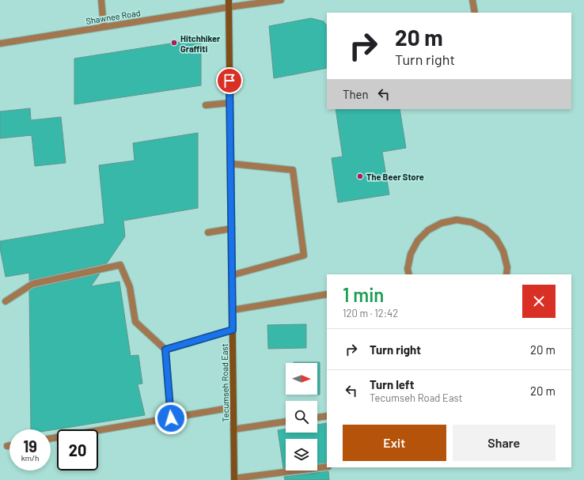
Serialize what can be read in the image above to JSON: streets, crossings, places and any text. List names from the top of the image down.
{
  "streets": {
    "main road": ["Tecumseh Road East"],
    "street": ["Shawnee Road"]
  },
  "crossings": [
    ["Shawnee Road", "Tecumseh Road East"]
  ],
  "places": ["Hitchhiker Graffiti", "The Beer Store"],
  "north": "right",
  "page": {
    "turn": ["20 m", "Turn right"],
    "then": "Then",
    "heading": ["1 min", "120 m · 12:42"],
    "list": [
      {
        "name": "Turn right",
        "value": "20 m"
      },
      {
        "name": "Turn left",
        "note": "Tecumseh Road East",
        "value": "20 m"
      }
    ],
    "buttons": ["Exit", "Share"],
    "speed": "19 km/h",
    "limit": "20"
  }
}
